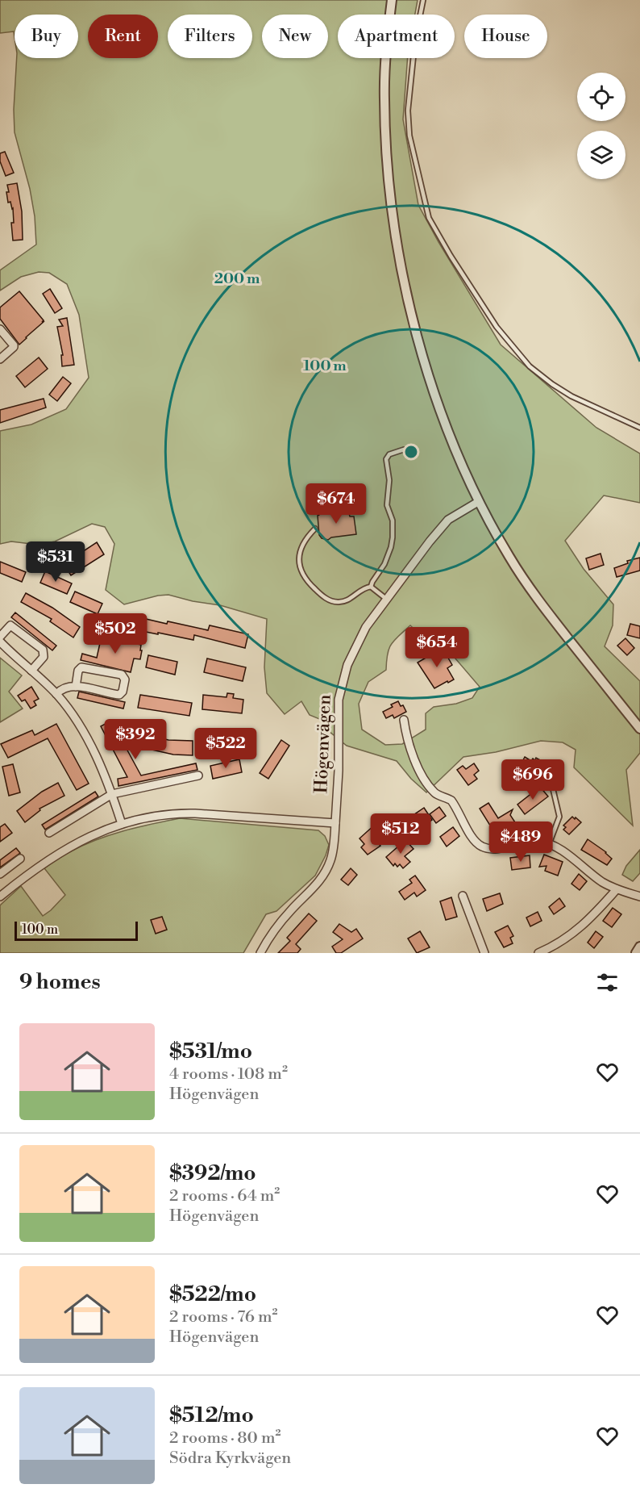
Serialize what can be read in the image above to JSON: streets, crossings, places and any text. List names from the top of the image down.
{
  "streets": {
    "street": ["Högenvägen"]
  },
  "scale_bar": "100 m",
  "page": {
    "chip": [
      "Buy",
      "Rent",
      "Filters",
      "New",
      "Apartment",
      "House"
    ],
    "price": [
      "$674",
      "$531",
      "$502",
      "$654",
      "$392",
      "$522",
      "$696",
      "$512",
      "$489"
    ],
    "scale": "100 m",
    "heading": "9 homes",
    "list": [
      {
        "name": "$531/mo",
        "note": "4 rooms · 108 m² · Högenvägen"
      },
      {
        "name": "$392/mo",
        "note": "2 rooms · 64 m² · Högenvägen"
      },
      {
        "name": "$522/mo",
        "note": "2 rooms · 76 m² · Högenvägen"
      },
      {
        "name": "$512/mo",
        "note": "2 rooms · 80 m² · Södra Kyrkvägen"
      }
    ]
  },
  "rings": ["200 m", "100 m"]
}
